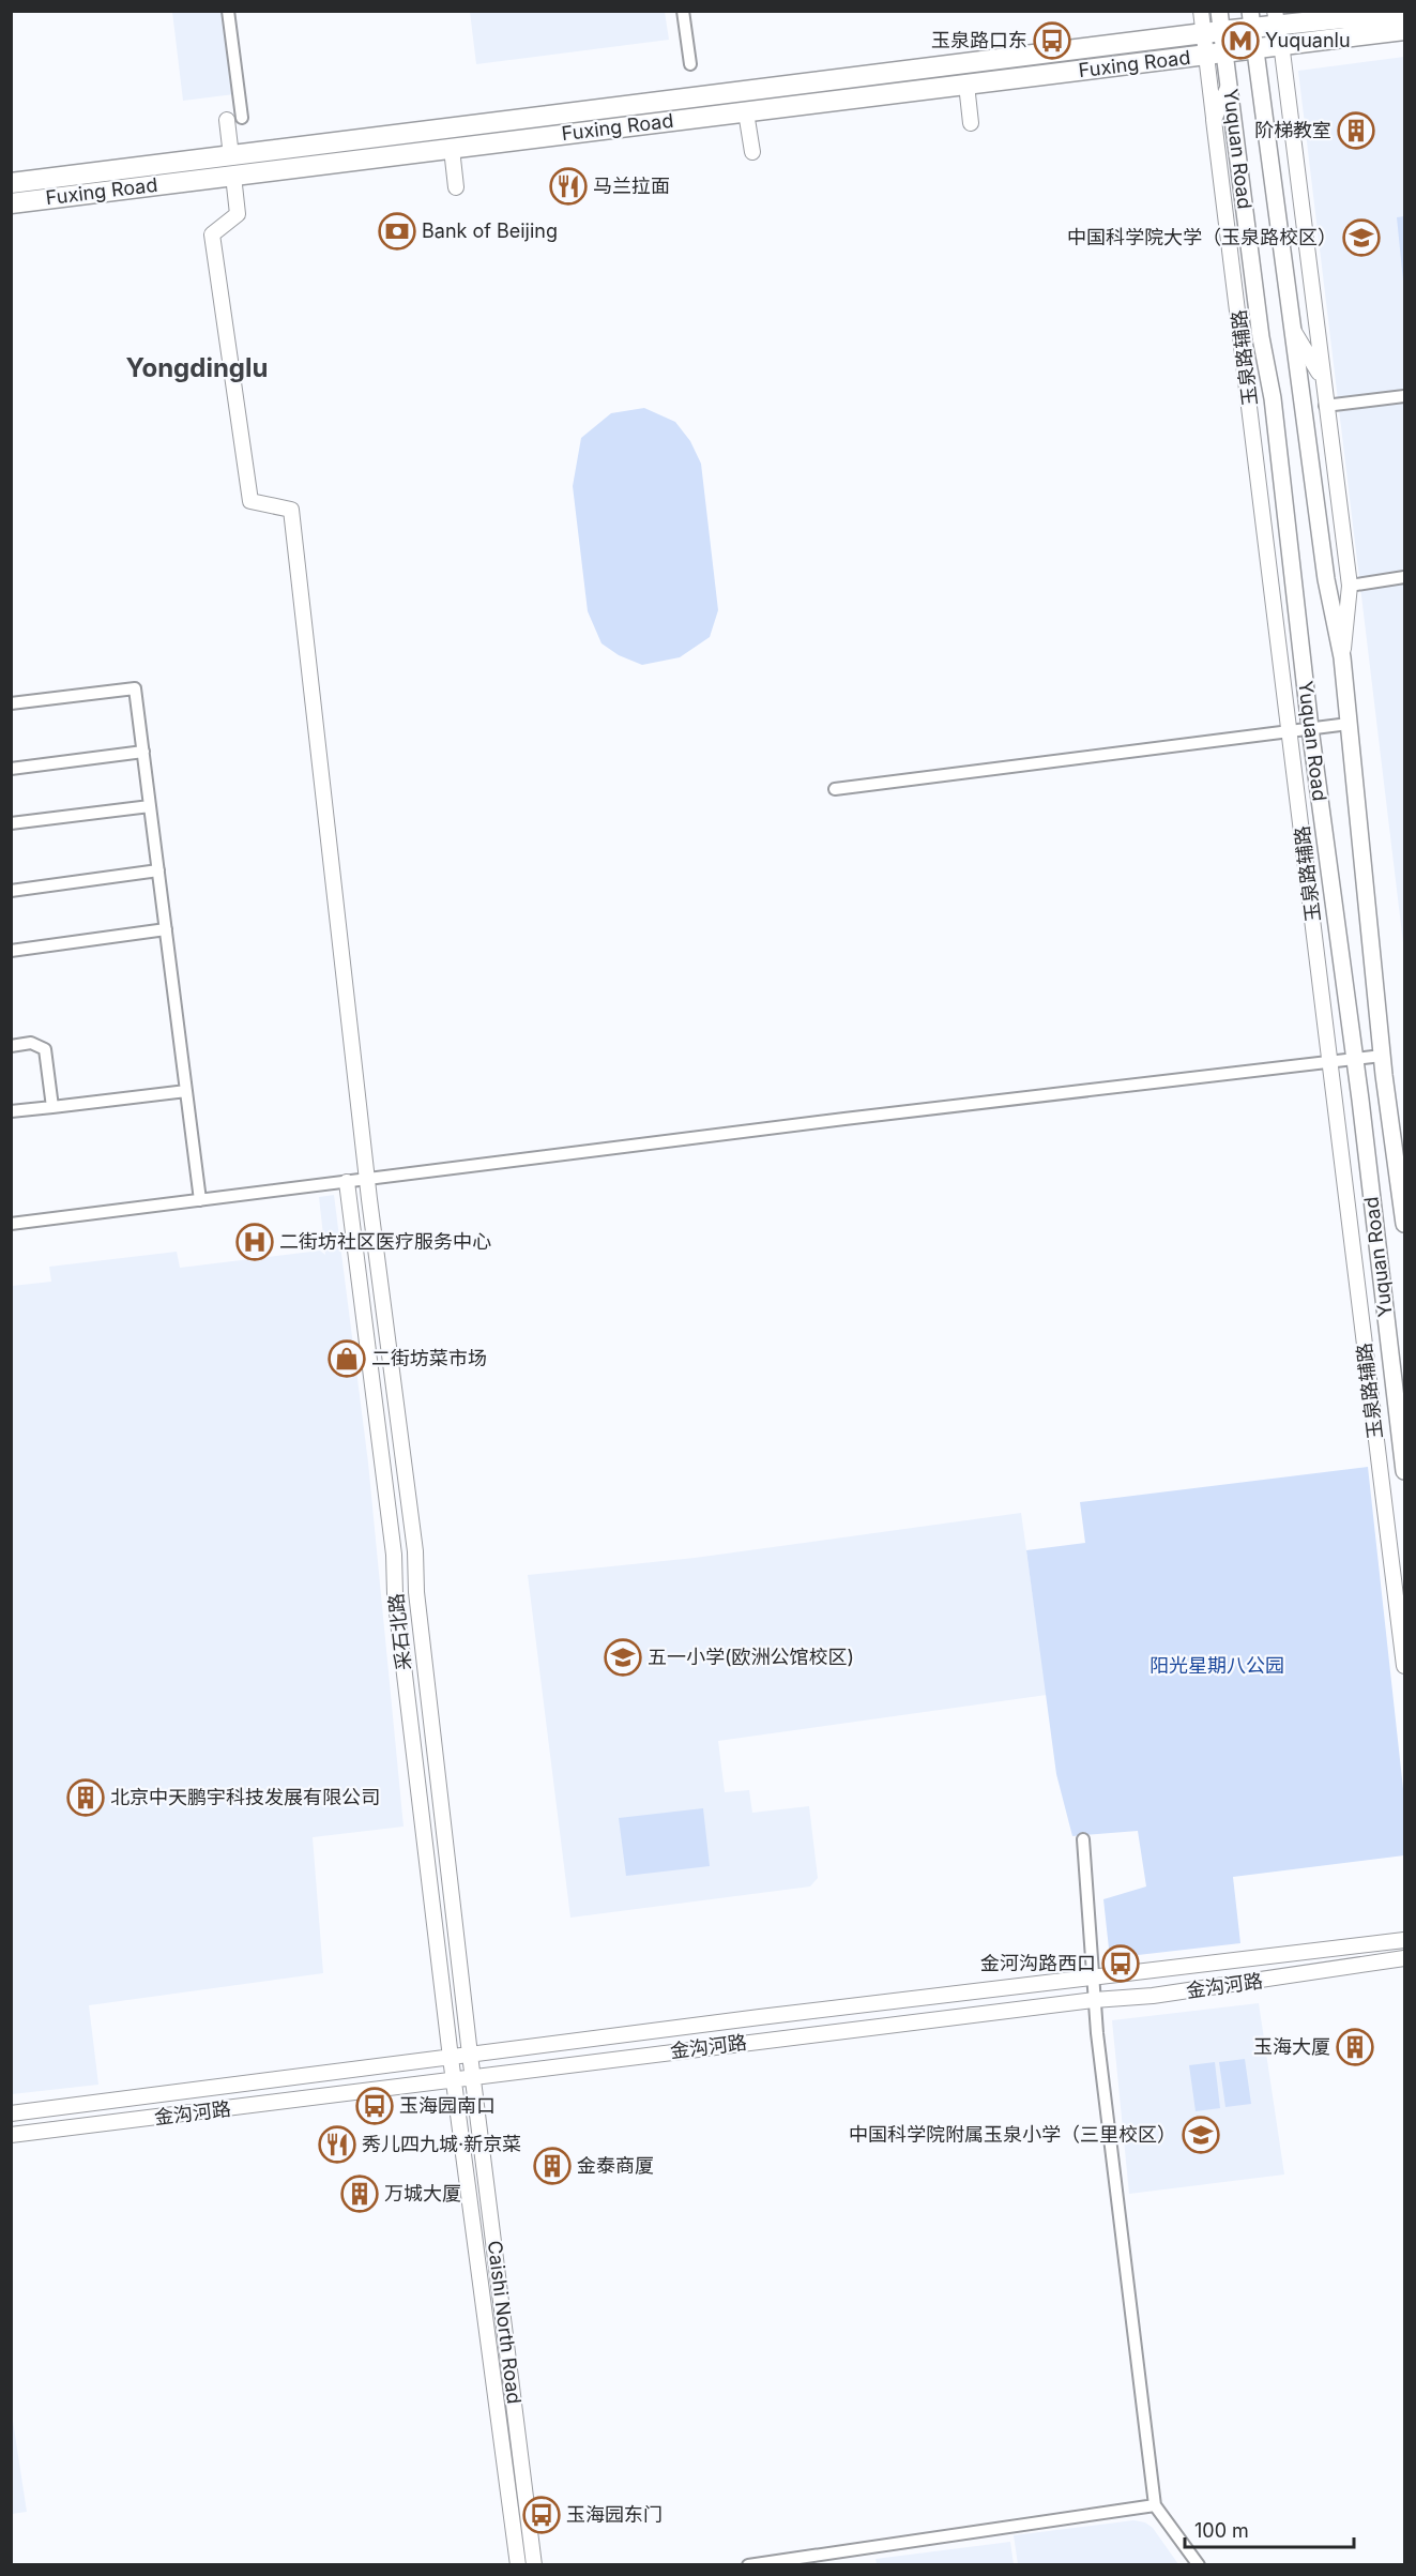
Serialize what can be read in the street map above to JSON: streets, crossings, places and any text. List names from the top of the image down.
{
  "streets": {
    "highway": ["Fuxing Road"],
    "main road": ["Yuquan Road"],
    "street": [
      "玉泉路辅路",
      "采石北路",
      "金沟河路",
      "Caishi North Road"
    ]
  },
  "crossings": [
    ["Fuxing Road", "Yuquan Road"],
    ["Fuxing Road", "采石北路"],
    ["Yuquan Road", "玉泉路辅路"],
    ["采石北路", "金沟河路"],
    ["采石北路", "Caishi North Road"],
    ["金沟河路", "Caishi North Road"]
  ],
  "districts": ["Yongdinglu"],
  "parks": ["阳光星期八公园"],
  "places": {
    "bus stop": [
      "玉泉路口东",
      "金河沟路西口",
      "玉海园南口",
      "玉海园东门"
    ],
    "metro station": ["Yuquanlu"],
    "building": [
      "阶梯教室",
      "北京中天鹏宇科技发展有限公司",
      "玉海大厦",
      "金泰商厦",
      "万城大厦"
    ],
    "restaurant": ["马兰拉面", "秀儿四九城·新京菜"],
    "bank": ["Bank of Beijing"],
    "school or university": ["中国科学院大学（玉泉路校区）", "五一小学(欧洲公馆校区)", "中国科学院附属玉泉小学（三里校区）"],
    "hospital": ["二街坊社区医疗服务中心"],
    "shop": ["二街坊菜市场"]
  },
  "scale_bar": "100 m"
}
